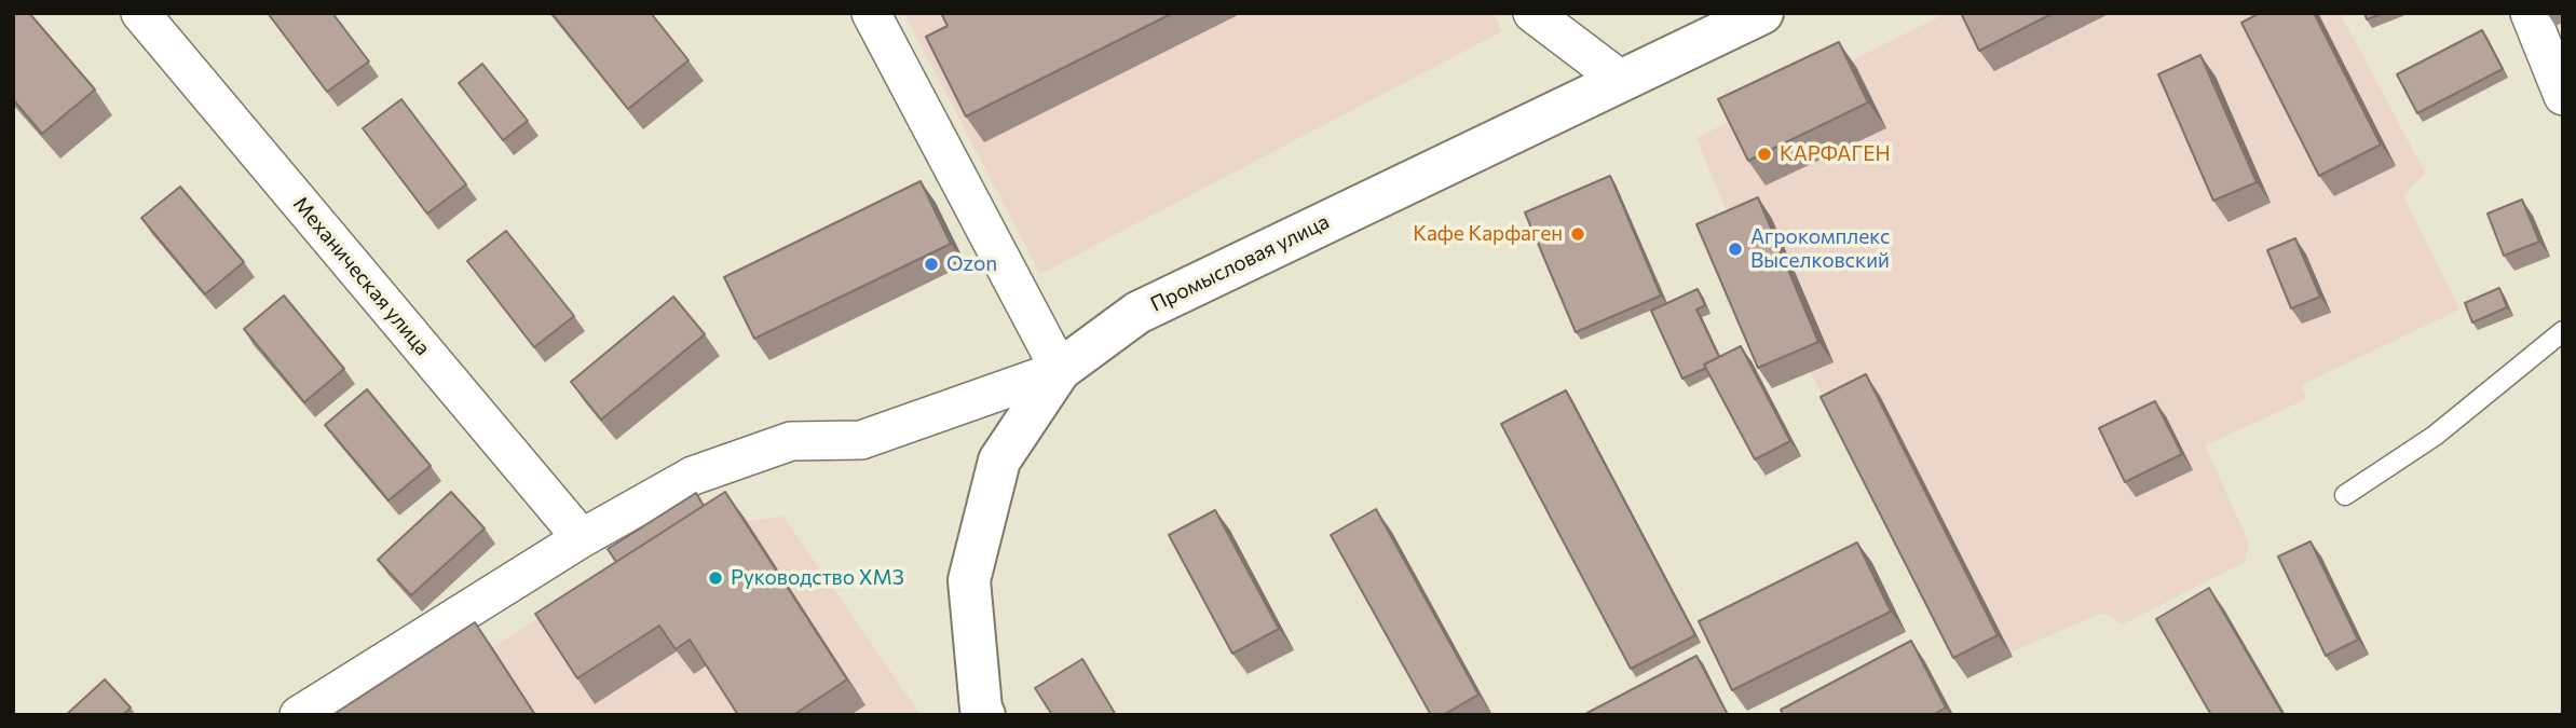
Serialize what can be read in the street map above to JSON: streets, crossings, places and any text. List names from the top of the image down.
{
  "streets": {
    "main road": ["Промысловая улица"],
    "street": ["Механическая улица"]
  },
  "places": [
    "КАРФАГЕН",
    "Кафе Карфаген",
    "Агрокомплекс Выселковский",
    "Ozon",
    "Руководство ХМЗ"
  ]
}
